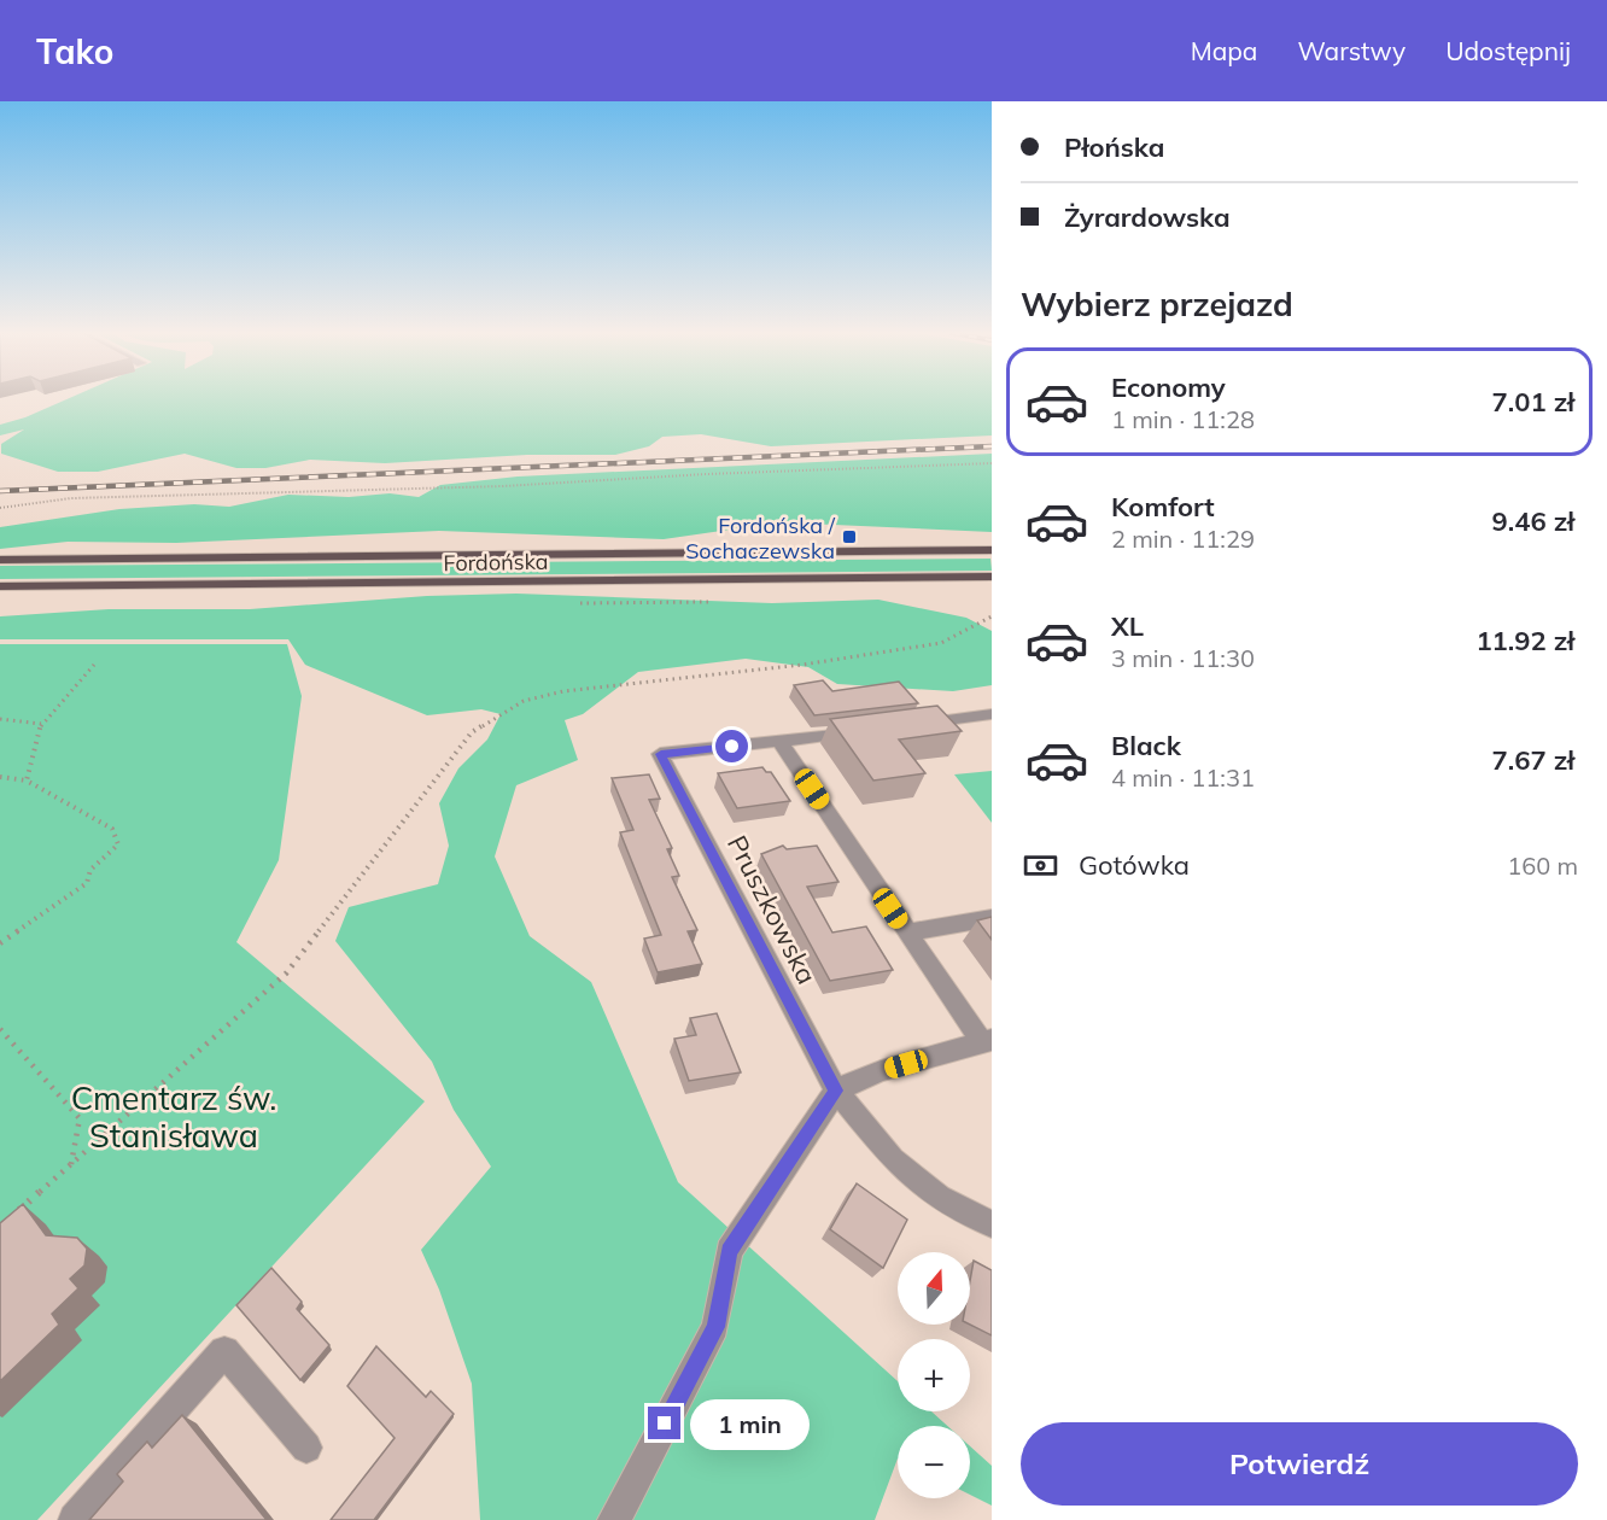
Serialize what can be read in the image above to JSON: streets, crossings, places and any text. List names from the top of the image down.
{
  "streets": {
    "main road": ["Fordońska"],
    "street": ["Pruszkowska"]
  },
  "parks": ["Cmentarz św. Stanisława"],
  "places": {
    "transit": ["Fordońska / Sochaczewska"]
  },
  "north": "top",
  "page": {
    "header": "Tako",
    "nav": ["Mapa", "Warstwy", "Udostępnij"],
    "banner": ["Płońska", "Żyrardowska"],
    "heading": "Wybierz przejazd",
    "list": [
      {
        "name": "Economy",
        "note": "1 min · 11:28",
        "value": "7.01 zł"
      },
      {
        "name": "Komfort",
        "note": "2 min · 11:29",
        "value": "9.46 zł"
      },
      {
        "name": "XL",
        "note": "3 min · 11:30",
        "value": "11.92 zł"
      },
      {
        "name": "Black",
        "note": "4 min · 11:31",
        "value": "7.67 zł"
      }
    ],
    "pay": ["Gotówka", "160 m"],
    "map_buttons": ["+", "−"],
    "bubble": "1 min",
    "buttons": "Potwierdź"
  }
}
